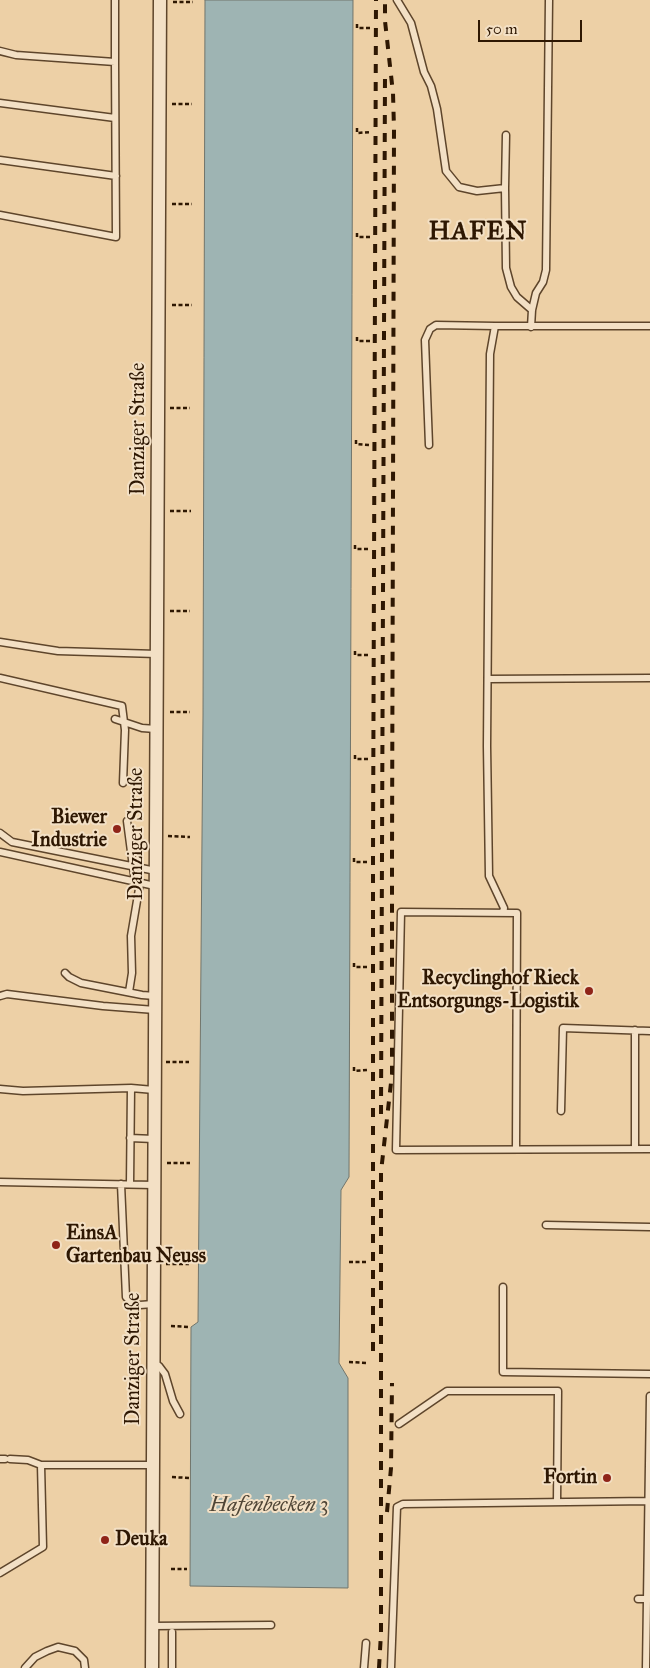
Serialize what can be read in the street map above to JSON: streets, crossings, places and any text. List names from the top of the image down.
{
  "streets": {
    "street": ["Danziger Straße"]
  },
  "districts": ["HAFEN"],
  "water": ["Hafenbecken 3"],
  "places": [
    "Biewer Industrie",
    "Recyclinghof Rieck Entsorgungs-Logistik",
    "EinsA Gartenbau Neuss",
    "Fortin",
    "Deuka"
  ],
  "scale_bar": "50 m"
}
